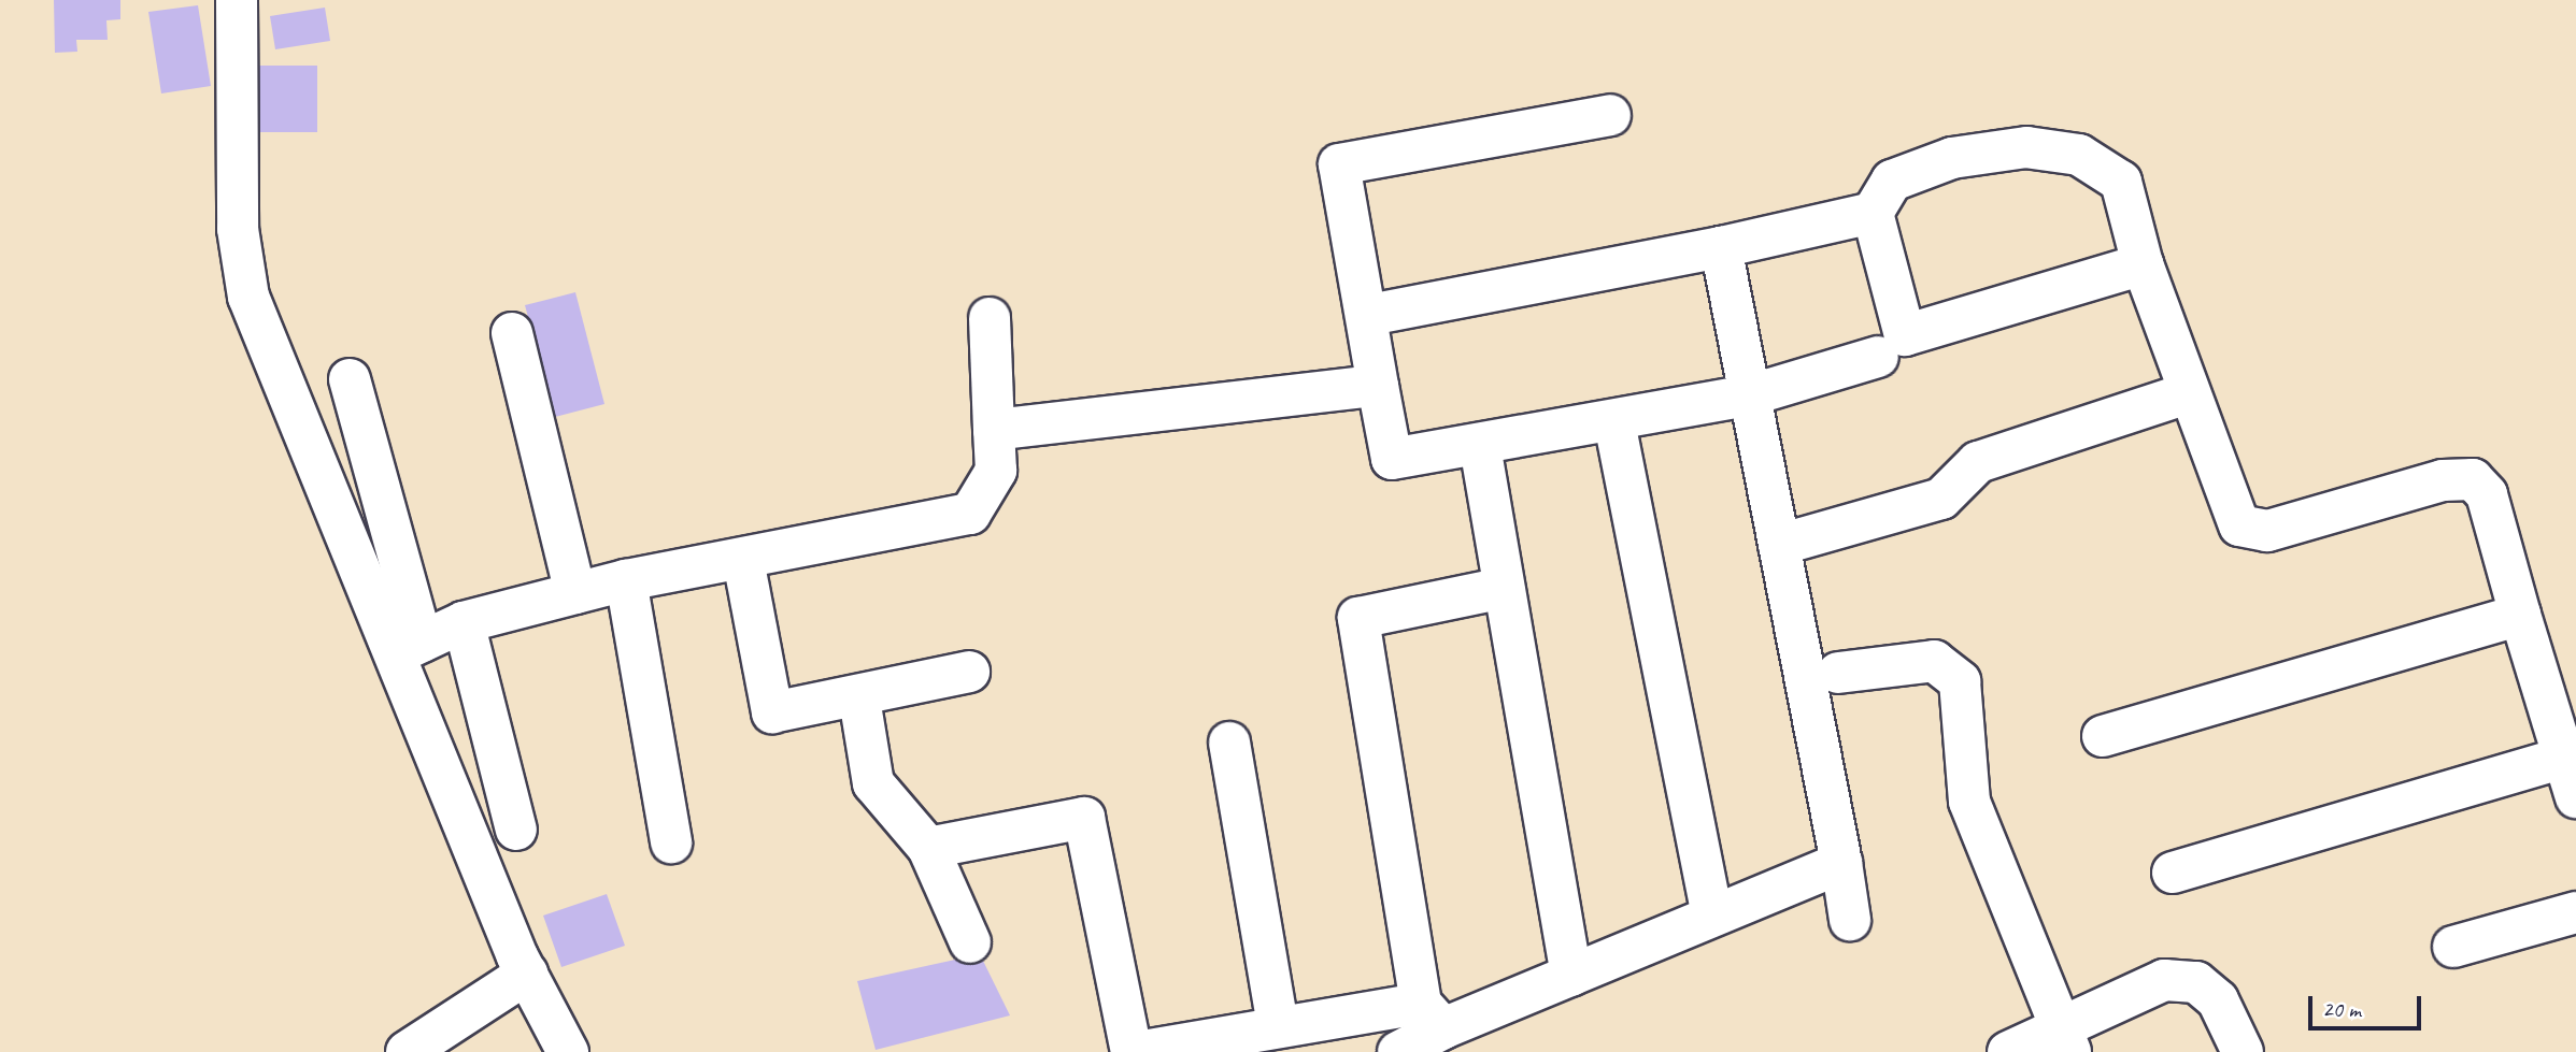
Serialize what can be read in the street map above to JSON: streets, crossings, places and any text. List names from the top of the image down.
{
  "scale_bar": "20 m"
}
